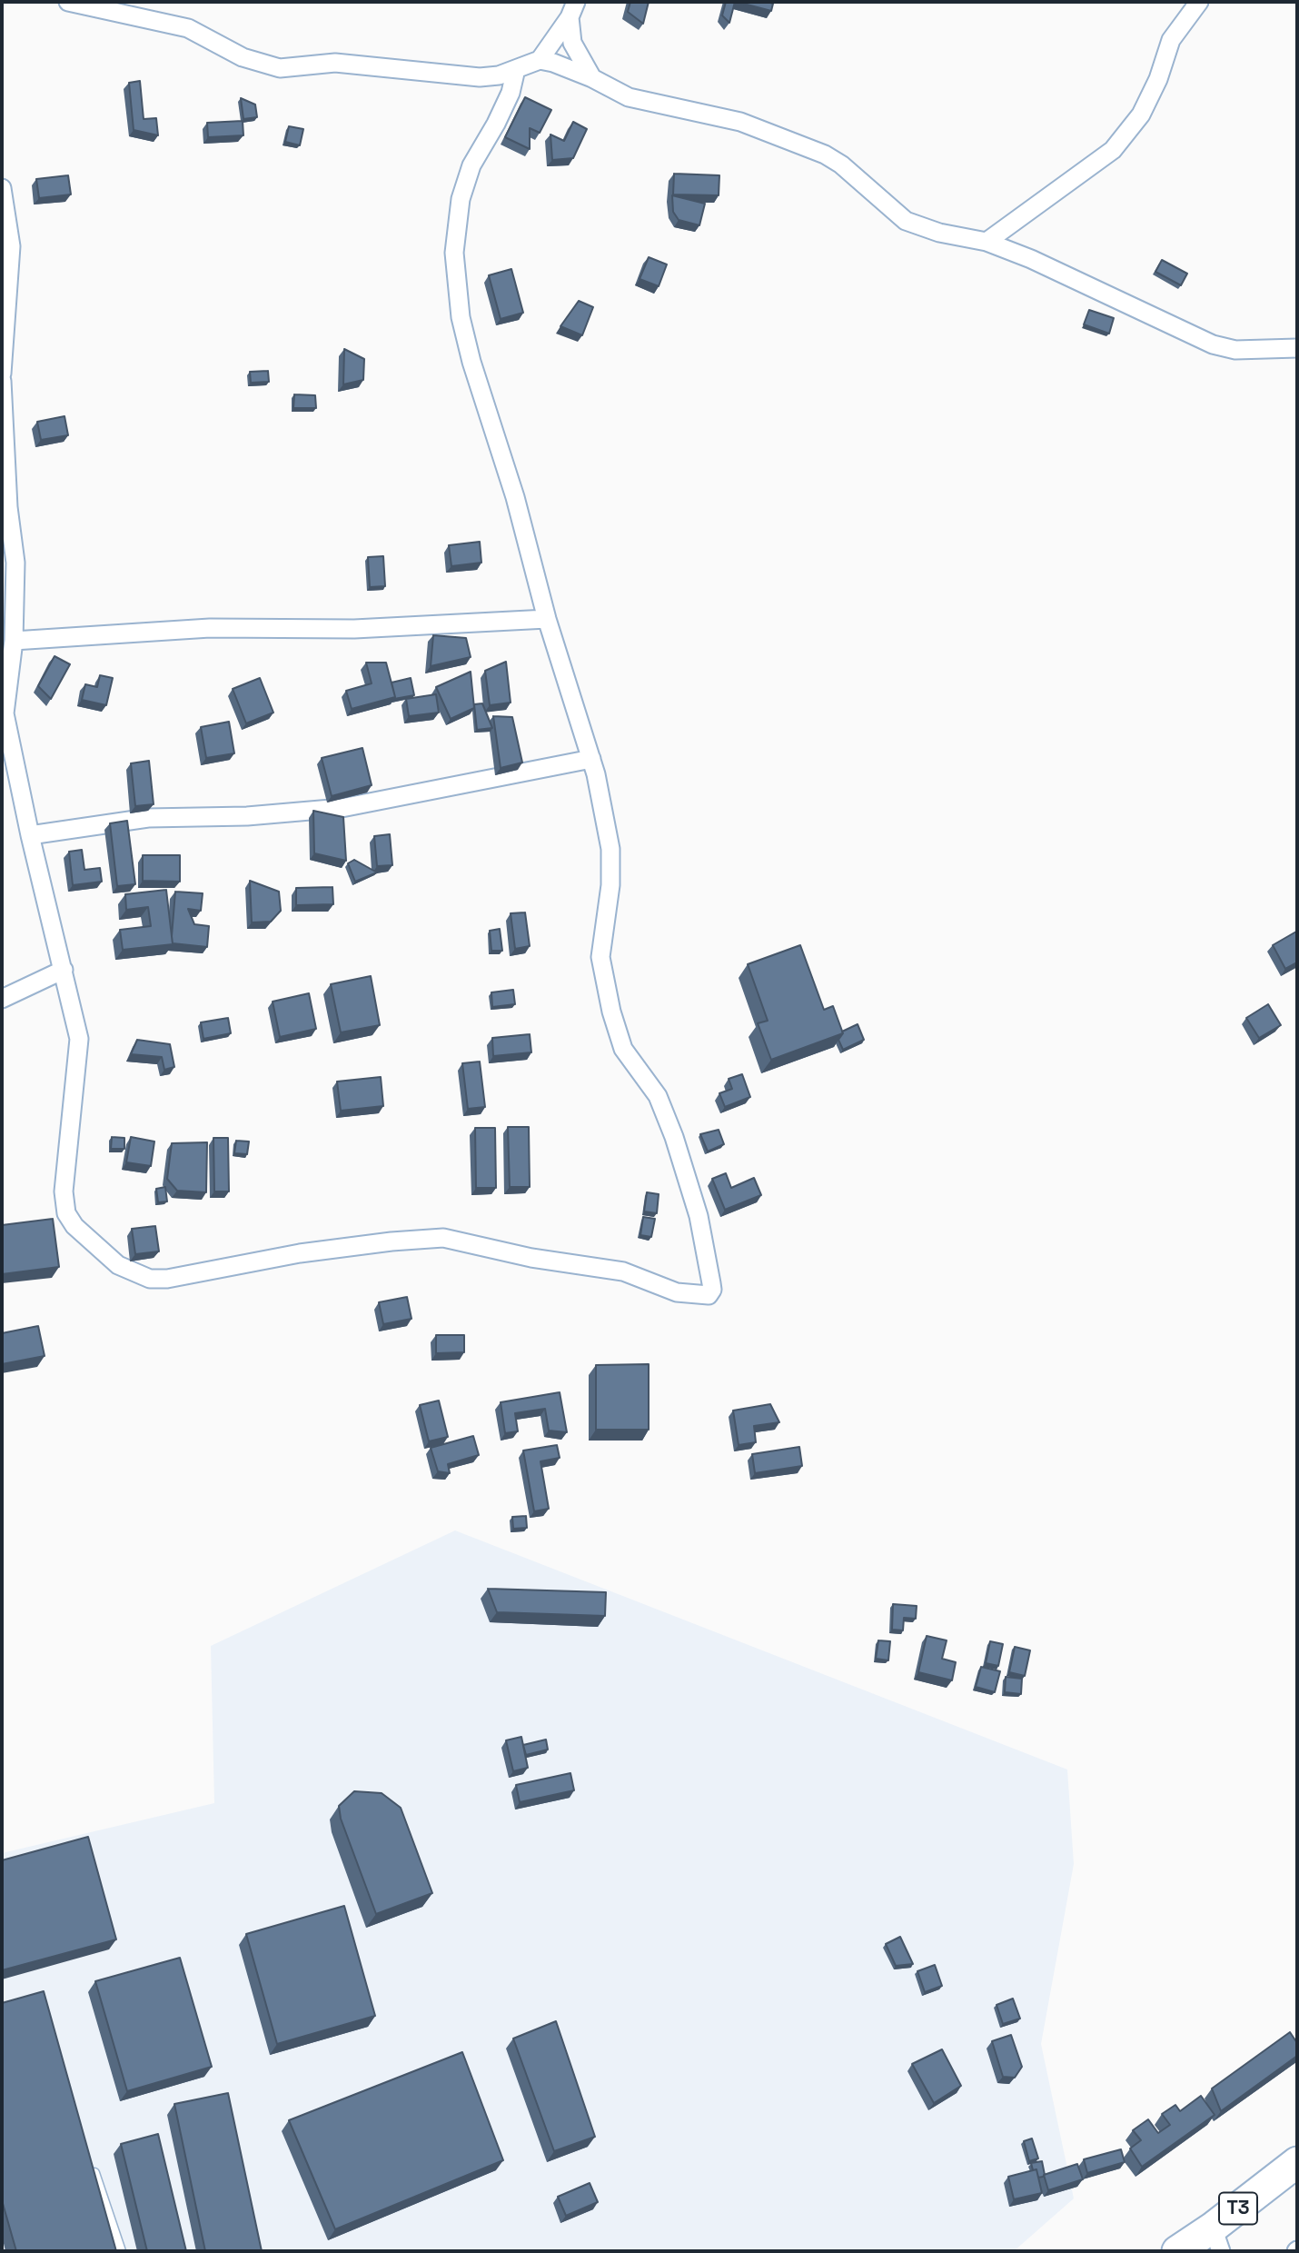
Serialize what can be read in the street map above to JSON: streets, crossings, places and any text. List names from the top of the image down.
{
  "streets": {
    "highway": ["T3"]
  }
}
